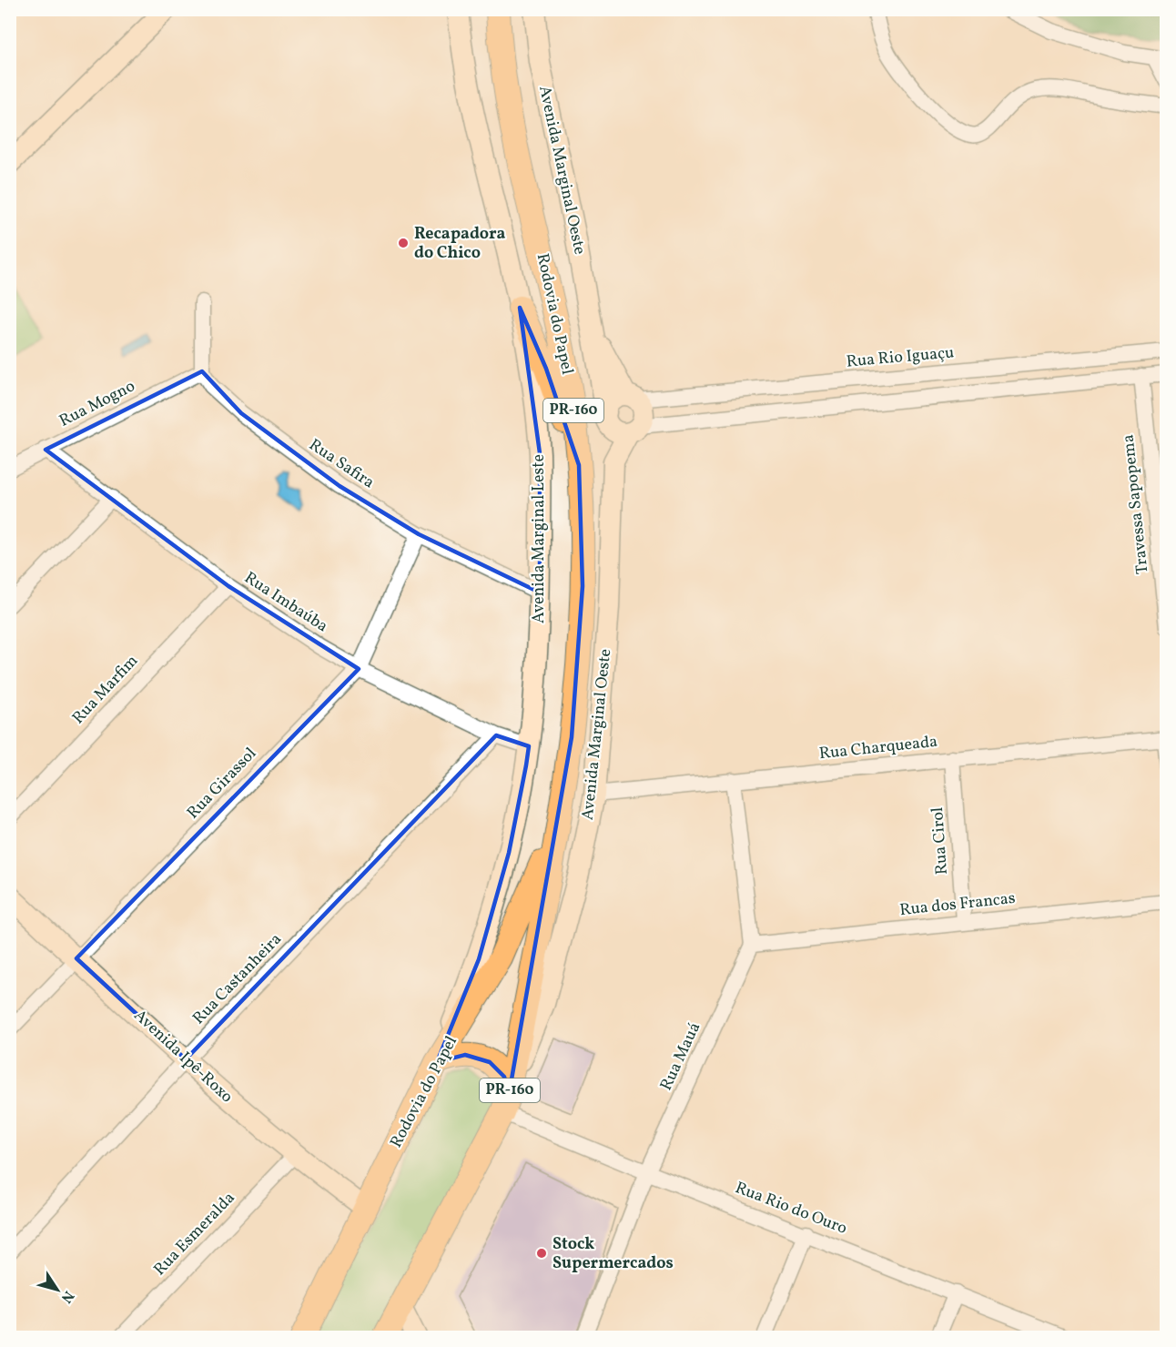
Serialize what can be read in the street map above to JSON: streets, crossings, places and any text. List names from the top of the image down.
{
  "streets": {
    "main road": [
      "Avenida Marginal Oeste",
      "Rodovia do Papel",
      "PR-160",
      "Avenida Marginal Leste",
      "Avenida Ipê-Roxo"
    ],
    "street": [
      "Rua Rio Iguaçu",
      "Rua Mogno",
      "Rua Safira",
      "Travessa Sapopema",
      "Rua Imbaúba",
      "Rua Marfim",
      "Rua Charqueada",
      "Rua Girassol",
      "Rua Cirol",
      "Rua dos Francas",
      "Rua Castanheira",
      "Rua Mauá",
      "Rua Rio do Ouro",
      "Rua Esmeralda"
    ]
  },
  "crossings": [
    ["Avenida Marginal Oeste", "Rodovia do Papel"],
    ["Avenida Marginal Oeste", "Rua Rio Iguaçu"],
    ["Avenida Marginal Oeste", "Rua Charqueada"],
    ["Avenida Marginal Oeste", "Rua Rio do Ouro"],
    ["Rodovia do Papel", "Avenida Marginal Leste"],
    ["Rodovia do Papel", "Avenida Ipê-Roxo"],
    ["Rodovia do Papel", "Rua Rio do Ouro"],
    ["Rua Mogno", "Rua Safira"],
    ["Rua Mogno", "Rua Imbaúba"],
    ["Rua Safira", "Avenida Marginal Leste"],
    ["Rua Safira", "Rua Girassol"],
    ["Avenida Marginal Leste", "Rua Imbaúba"],
    ["Rua Imbaúba", "Rua Marfim"],
    ["Rua Imbaúba", "Rua Girassol"],
    ["Rua Imbaúba", "Rua Castanheira"],
    ["Rua Charqueada", "Rua Cirol"],
    ["Rua Girassol", "Avenida Ipê-Roxo"],
    ["Rua Cirol", "Rua dos Francas"],
    ["Rua dos Francas", "Rua Mauá"],
    ["Rua Castanheira", "Avenida Ipê-Roxo"],
    ["Avenida Ipê-Roxo", "Rua Esmeralda"],
    ["Rua Mauá", "Rua Rio do Ouro"]
  ],
  "places": ["Recapadora do Chico", "Stock Supermercados"],
  "north": "bottom right"
}
